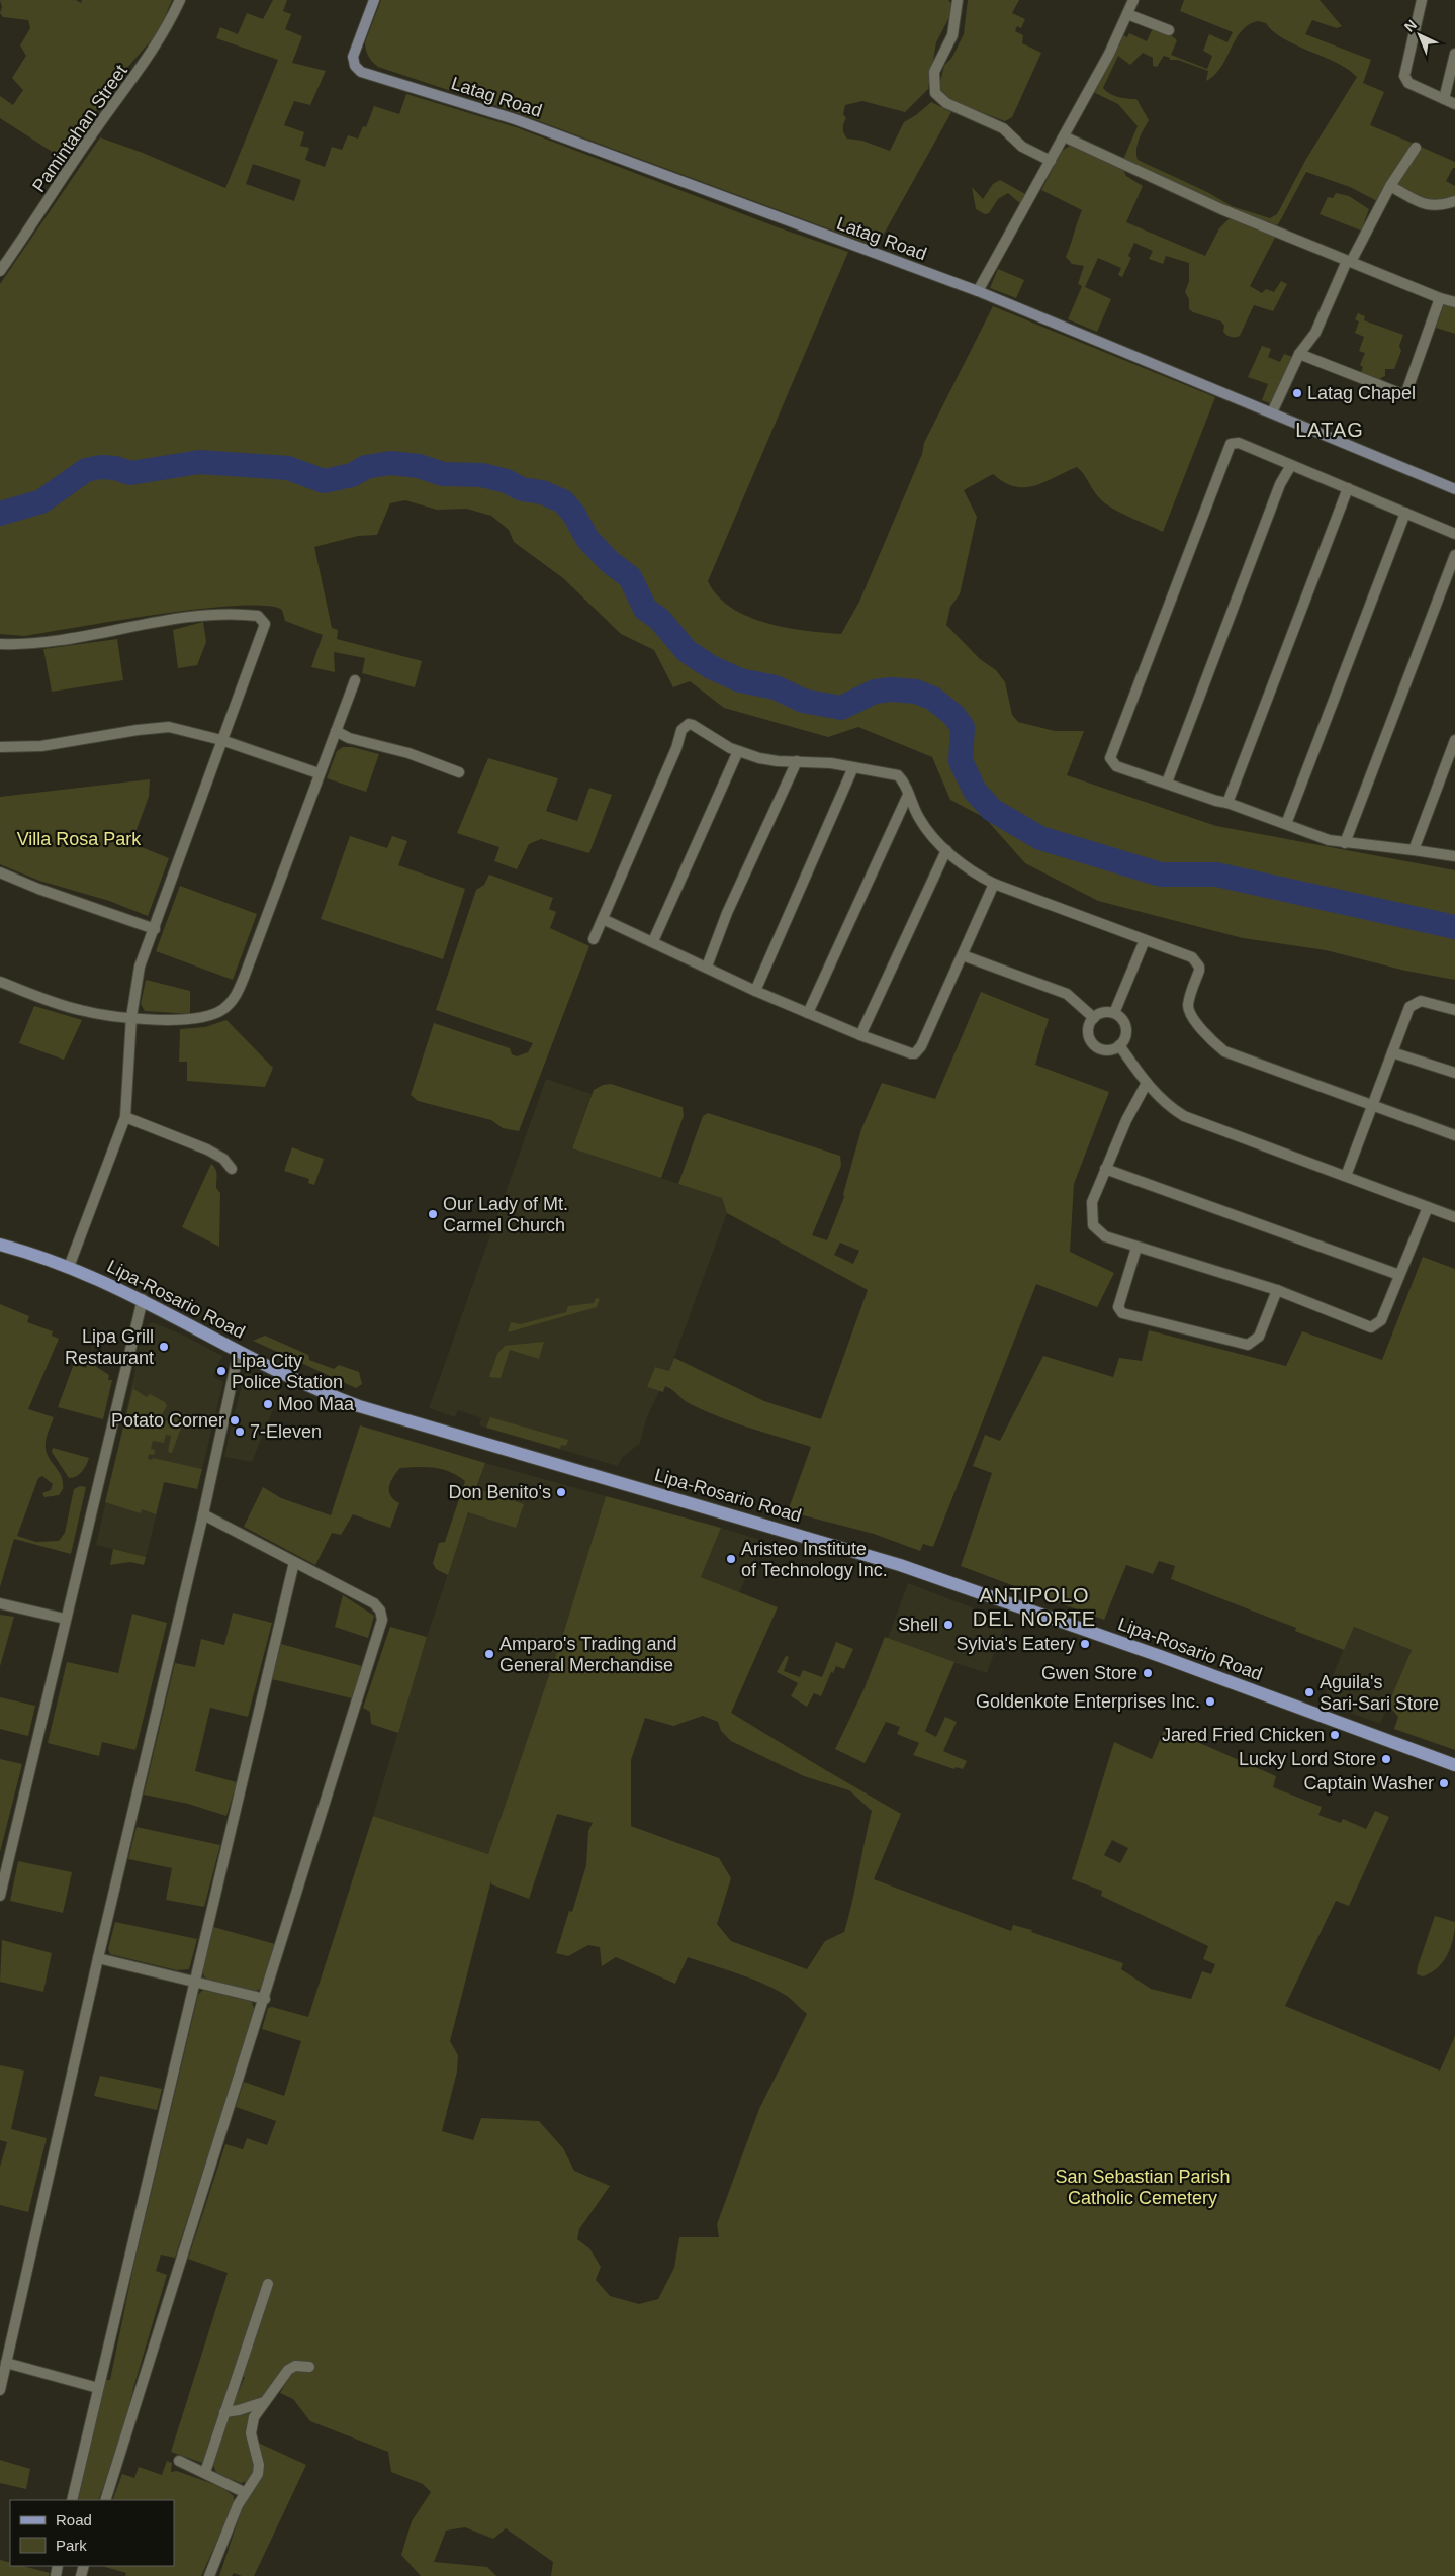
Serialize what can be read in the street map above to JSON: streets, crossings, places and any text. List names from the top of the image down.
{
  "streets": {
    "main road": ["Lipa-Rosario Road"],
    "street": ["Latag Road", "Pamintahan Street"]
  },
  "districts": ["LATAG", "ANTIPOLO DEL NORTE"],
  "parks": ["Villa Rosa Park", "San Sebastian Parish Catholic Cemetery"],
  "places": [
    "Latag Chapel",
    "Our Lady of Mt. Carmel Church",
    "Lipa Grill Restaurant",
    "Lipa City Police Station",
    "Moo Maa",
    "Potato Corner",
    "7-Eleven",
    "Don Benito's",
    "Aristeo Institute of Technology Inc.",
    "Shell",
    "Sylvia's Eatery",
    "Amparo's Trading and General Merchandise",
    "Gwen Store",
    "Aguila's Sari-Sari Store",
    "Goldenkote Enterprises Inc.",
    "Jared Fried Chicken",
    "Lucky Lord Store",
    "Captain Washer"
  ],
  "legend": ["Road", "Park"],
  "north": "top left"
}
